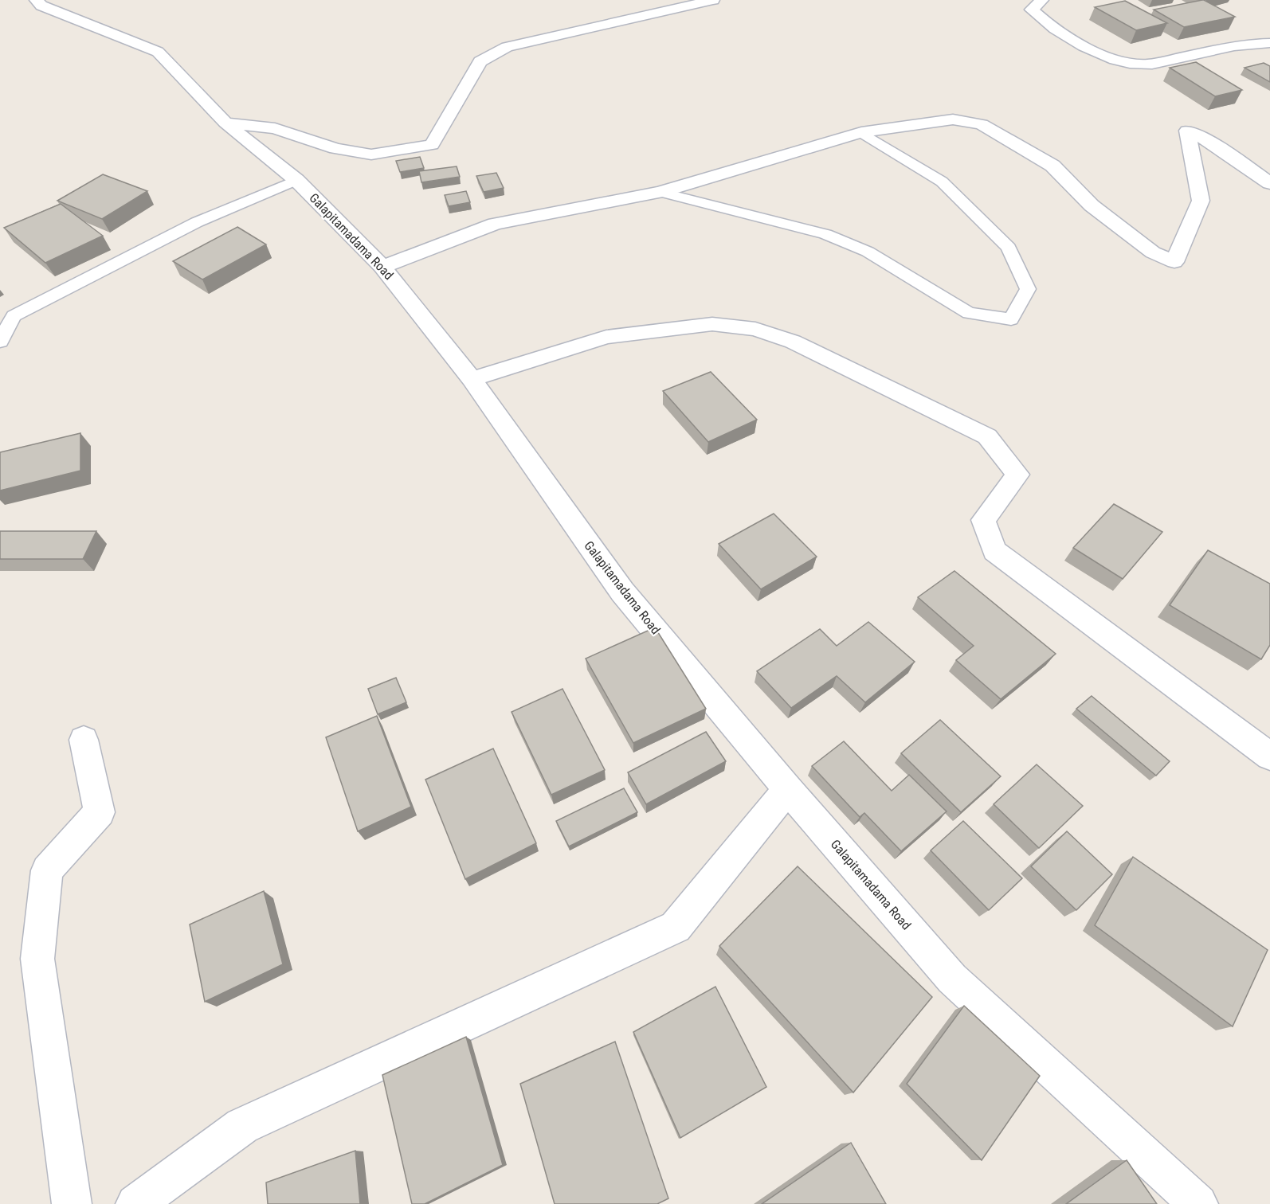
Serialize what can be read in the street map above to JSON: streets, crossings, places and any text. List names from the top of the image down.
{
  "streets": {
    "street": ["Galapitamadama Road"]
  }
}
